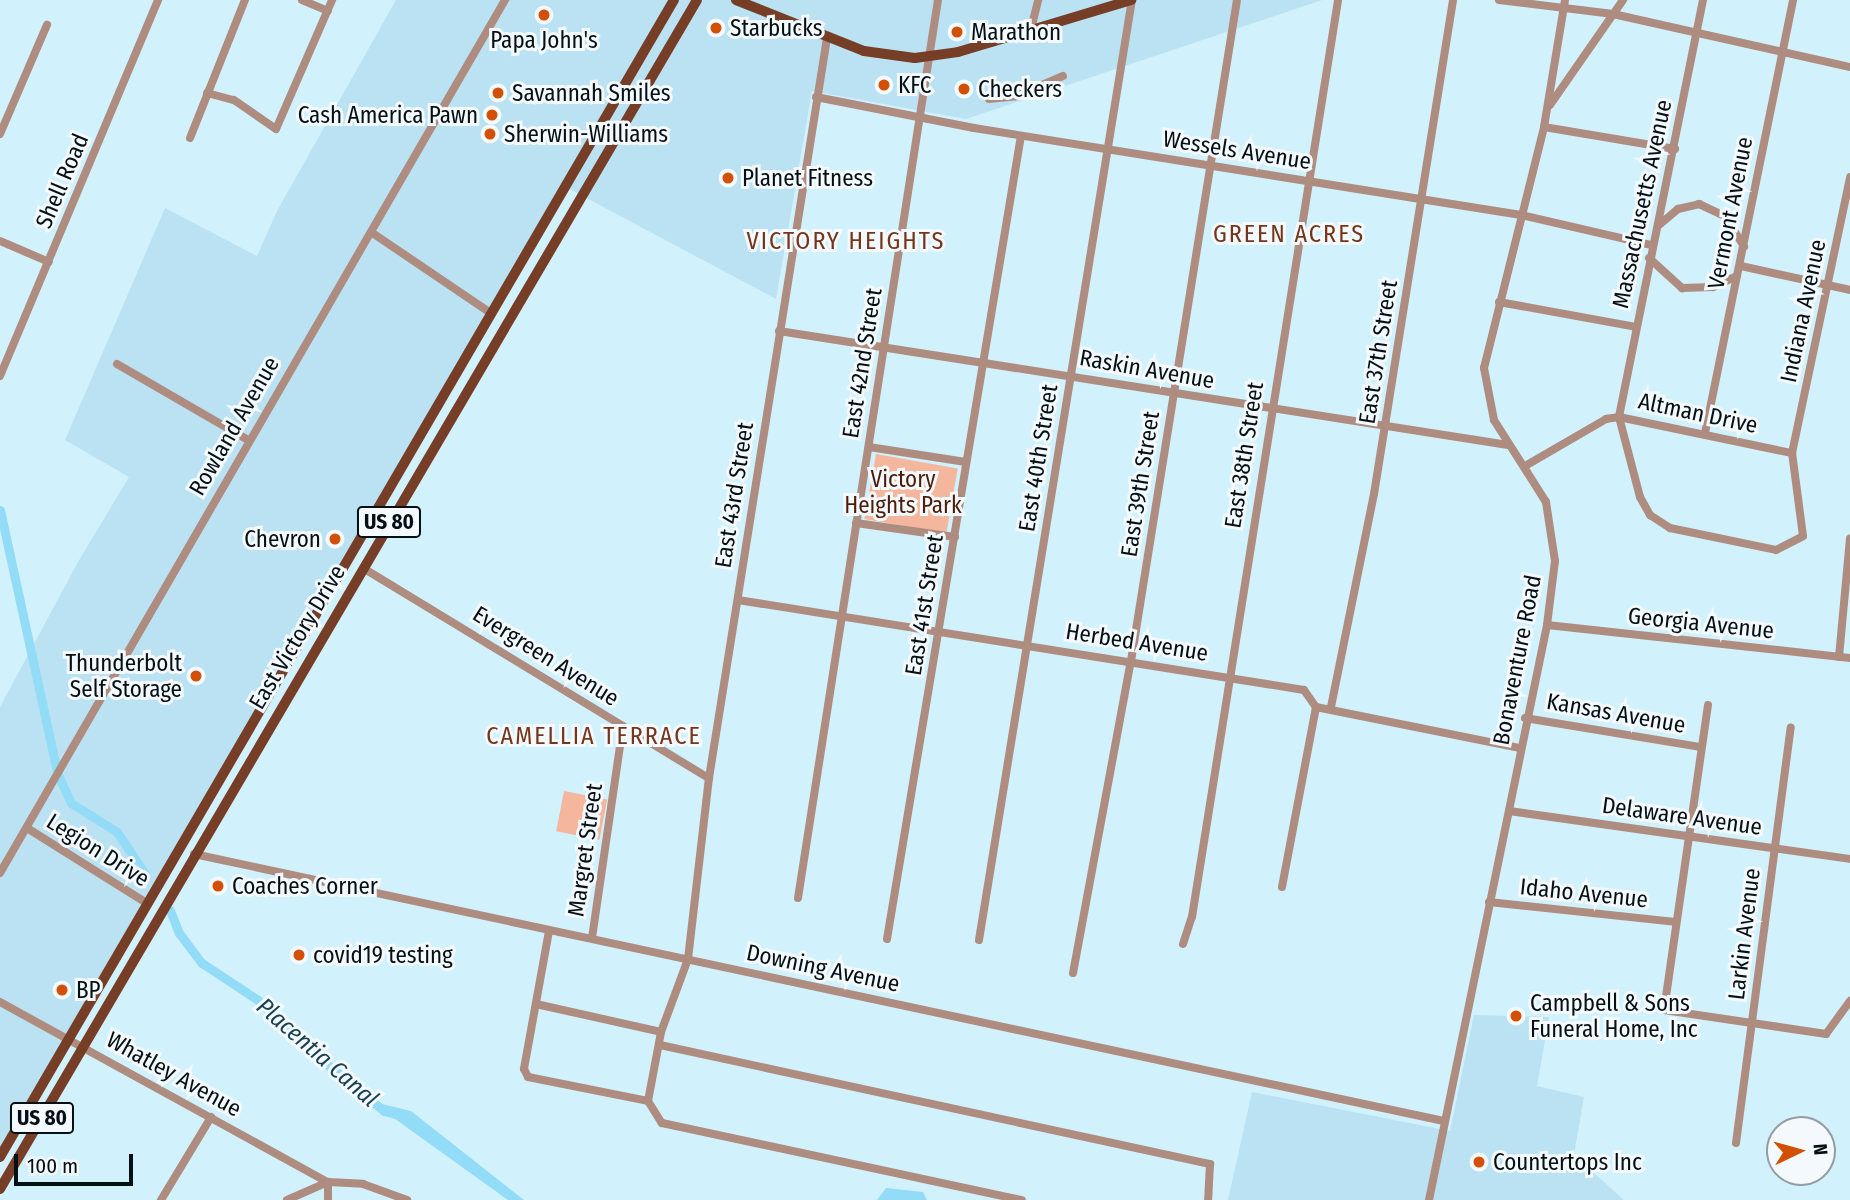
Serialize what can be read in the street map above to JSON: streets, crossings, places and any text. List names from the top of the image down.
{
  "streets": {
    "main road": ["US 80", "East Victory Drive"],
    "street": [
      "Wessels Avenue",
      "Shell Road",
      "Massachusetts Avenue",
      "Vermont Avenue",
      "Indiana Avenue",
      "East 37th Street",
      "East 42nd Street",
      "Raskin Avenue",
      "Altman Drive",
      "Rowland Avenue",
      "East 38th Street",
      "East 40th Street",
      "East 39th Street",
      "East 43rd Street",
      "East 41st Street",
      "Georgia Avenue",
      "Herbed Avenue",
      "Evergreen Avenue",
      "Bonaventure Road",
      "Kansas Avenue",
      "Delaware Avenue",
      "Legion Drive",
      "Margret Street",
      "Idaho Avenue",
      "Larkin Avenue",
      "Downing Avenue",
      "Whatley Avenue"
    ]
  },
  "crossings": [
    ["Wessels Avenue", "Massachusetts Avenue"],
    ["Wessels Avenue", "Vermont Avenue"],
    ["Wessels Avenue", "East 37th Street"],
    ["Wessels Avenue", "East 42nd Street"],
    ["Wessels Avenue", "East 38th Street"],
    ["Wessels Avenue", "East 40th Street"],
    ["Wessels Avenue", "East 39th Street"],
    ["Wessels Avenue", "East 43rd Street"],
    ["Wessels Avenue", "East 41st Street"],
    ["Wessels Avenue", "Bonaventure Road"],
    ["Massachusetts Avenue", "Vermont Avenue"],
    ["Massachusetts Avenue", "Altman Drive"],
    ["Vermont Avenue", "Altman Drive"],
    ["Indiana Avenue", "Altman Drive"],
    ["East 37th Street", "Raskin Avenue"],
    ["East 42nd Street", "Raskin Avenue"],
    ["East 42nd Street", "Herbed Avenue"],
    ["Raskin Avenue", "East 38th Street"],
    ["Raskin Avenue", "East 40th Street"],
    ["Raskin Avenue", "East 39th Street"],
    ["Raskin Avenue", "East 43rd Street"],
    ["Raskin Avenue", "East 41st Street"],
    ["Raskin Avenue", "Bonaventure Road"],
    ["Altman Drive", "Bonaventure Road"],
    ["Rowland Avenue", "Legion Drive"],
    ["East 38th Street", "Herbed Avenue"],
    ["East 40th Street", "Herbed Avenue"],
    ["East 39th Street", "Herbed Avenue"],
    ["East 43rd Street", "Herbed Avenue"],
    ["East 43rd Street", "Evergreen Avenue"],
    ["East 43rd Street", "Downing Avenue"],
    ["East 41st Street", "Herbed Avenue"],
    ["Georgia Avenue", "Bonaventure Road"],
    ["East Victory Drive", "Evergreen Avenue"],
    ["East Victory Drive", "Legion Drive"],
    ["East Victory Drive", "Downing Avenue"],
    ["East Victory Drive", "Whatley Avenue"],
    ["Evergreen Avenue", "Margret Street"],
    ["Bonaventure Road", "Kansas Avenue"],
    ["Bonaventure Road", "Delaware Avenue"],
    ["Bonaventure Road", "Idaho Avenue"],
    ["Bonaventure Road", "Downing Avenue"],
    ["Delaware Avenue", "Larkin Avenue"],
    ["Margret Street", "Downing Avenue"]
  ],
  "districts": ["GREEN ACRES", "VICTORY HEIGHTS", "CAMELLIA TERRACE"],
  "water": ["Placentia Canal"],
  "parks": ["Victory Heights Park"],
  "places": [
    "Papa John's",
    "Starbucks",
    "Marathon",
    "KFC",
    "Checkers",
    "Savannah Smiles",
    "Cash America Pawn",
    "Sherwin-Williams",
    "Planet Fitness",
    "Chevron",
    "Thunderbolt Self Storage",
    "Coaches Corner",
    "covid19 testing",
    "BP",
    "Campbell & Sons Funeral Home, Inc",
    "Countertops Inc"
  ],
  "scale_bar": "100 m",
  "north": "right"
}
